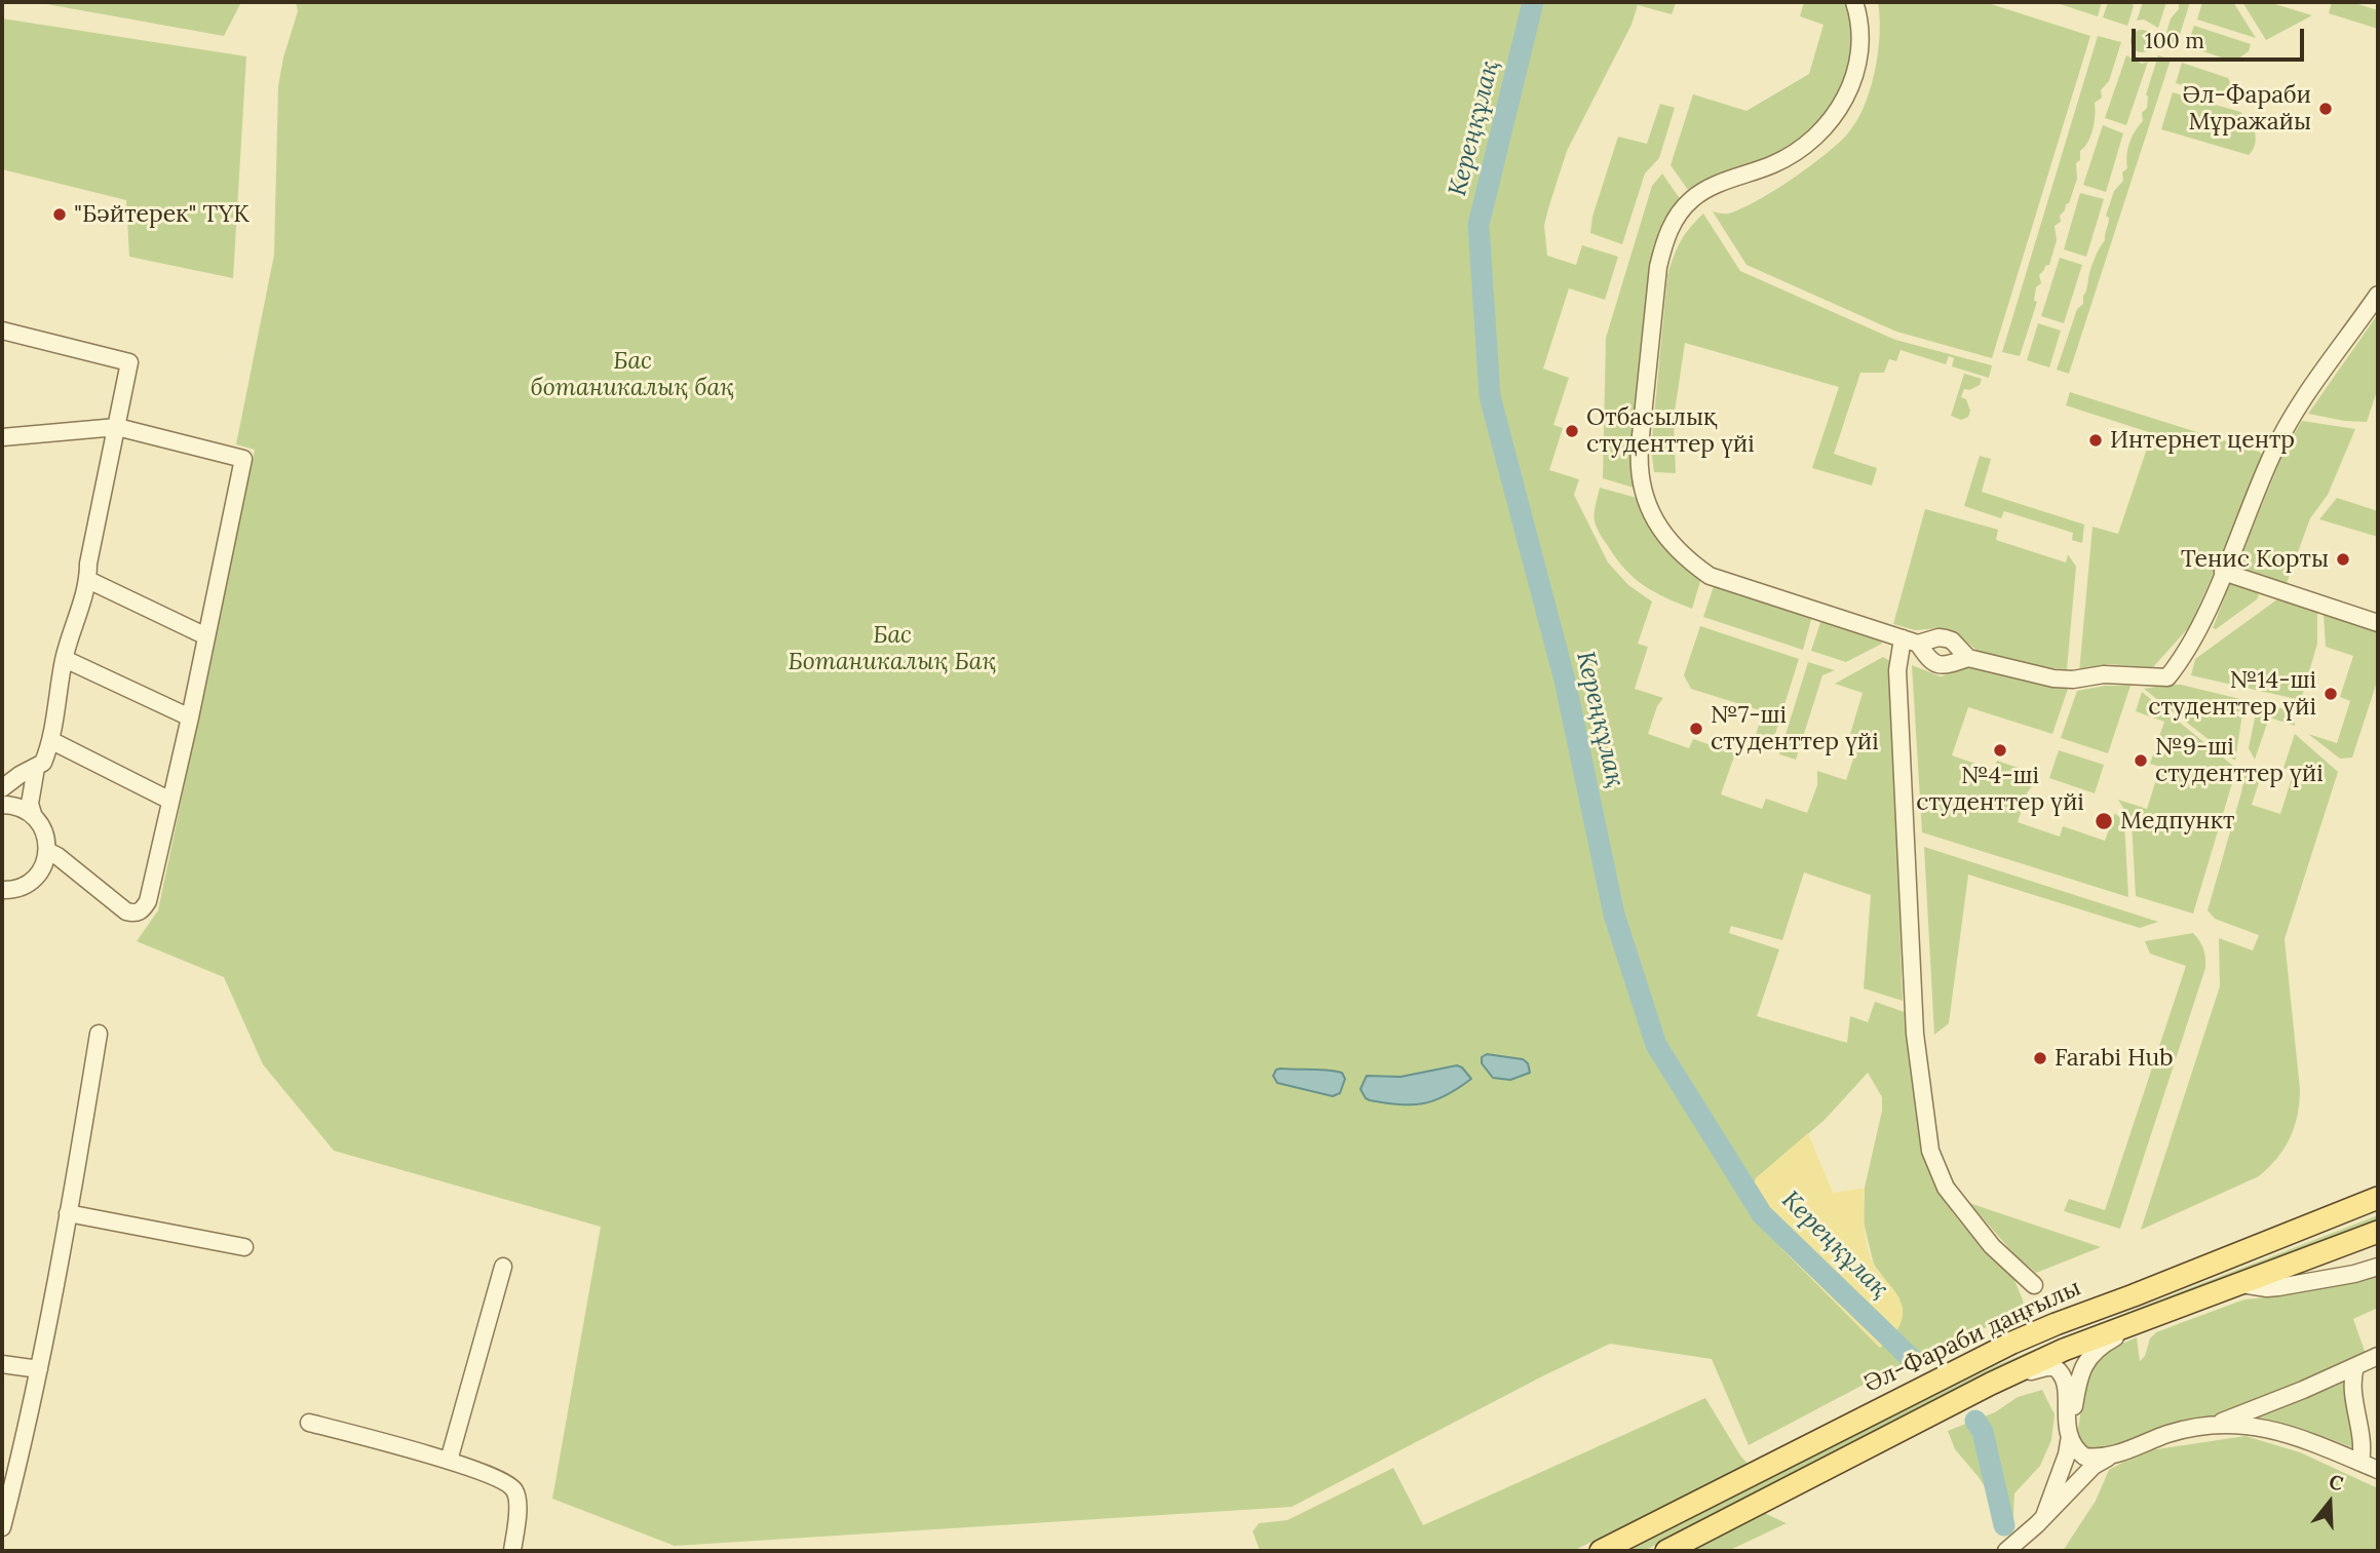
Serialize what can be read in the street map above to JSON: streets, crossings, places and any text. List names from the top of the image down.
{
  "streets": {
    "main road": ["Әл-Фараби даңғылы"]
  },
  "water": ["Кереңқұлақ"],
  "parks": ["Бас ботаникалық бақ", "Бас Ботаникалық Бақ"],
  "places": [
    "Әл-Фараби Мұражайы",
    "\"Бәйтерек\" ТҮК",
    "Отбасылық студенттер үйі",
    "Интернет центр",
    "Тенис Корты",
    "№14-ші студенттер үйі",
    "№7-ші студенттер үйі",
    "№4-ші студенттер үйі",
    "№9-ші студенттер үйі",
    "Медпункт",
    "Farabi Hub"
  ],
  "scale_bar": "100 m",
  "north": "top"
}
